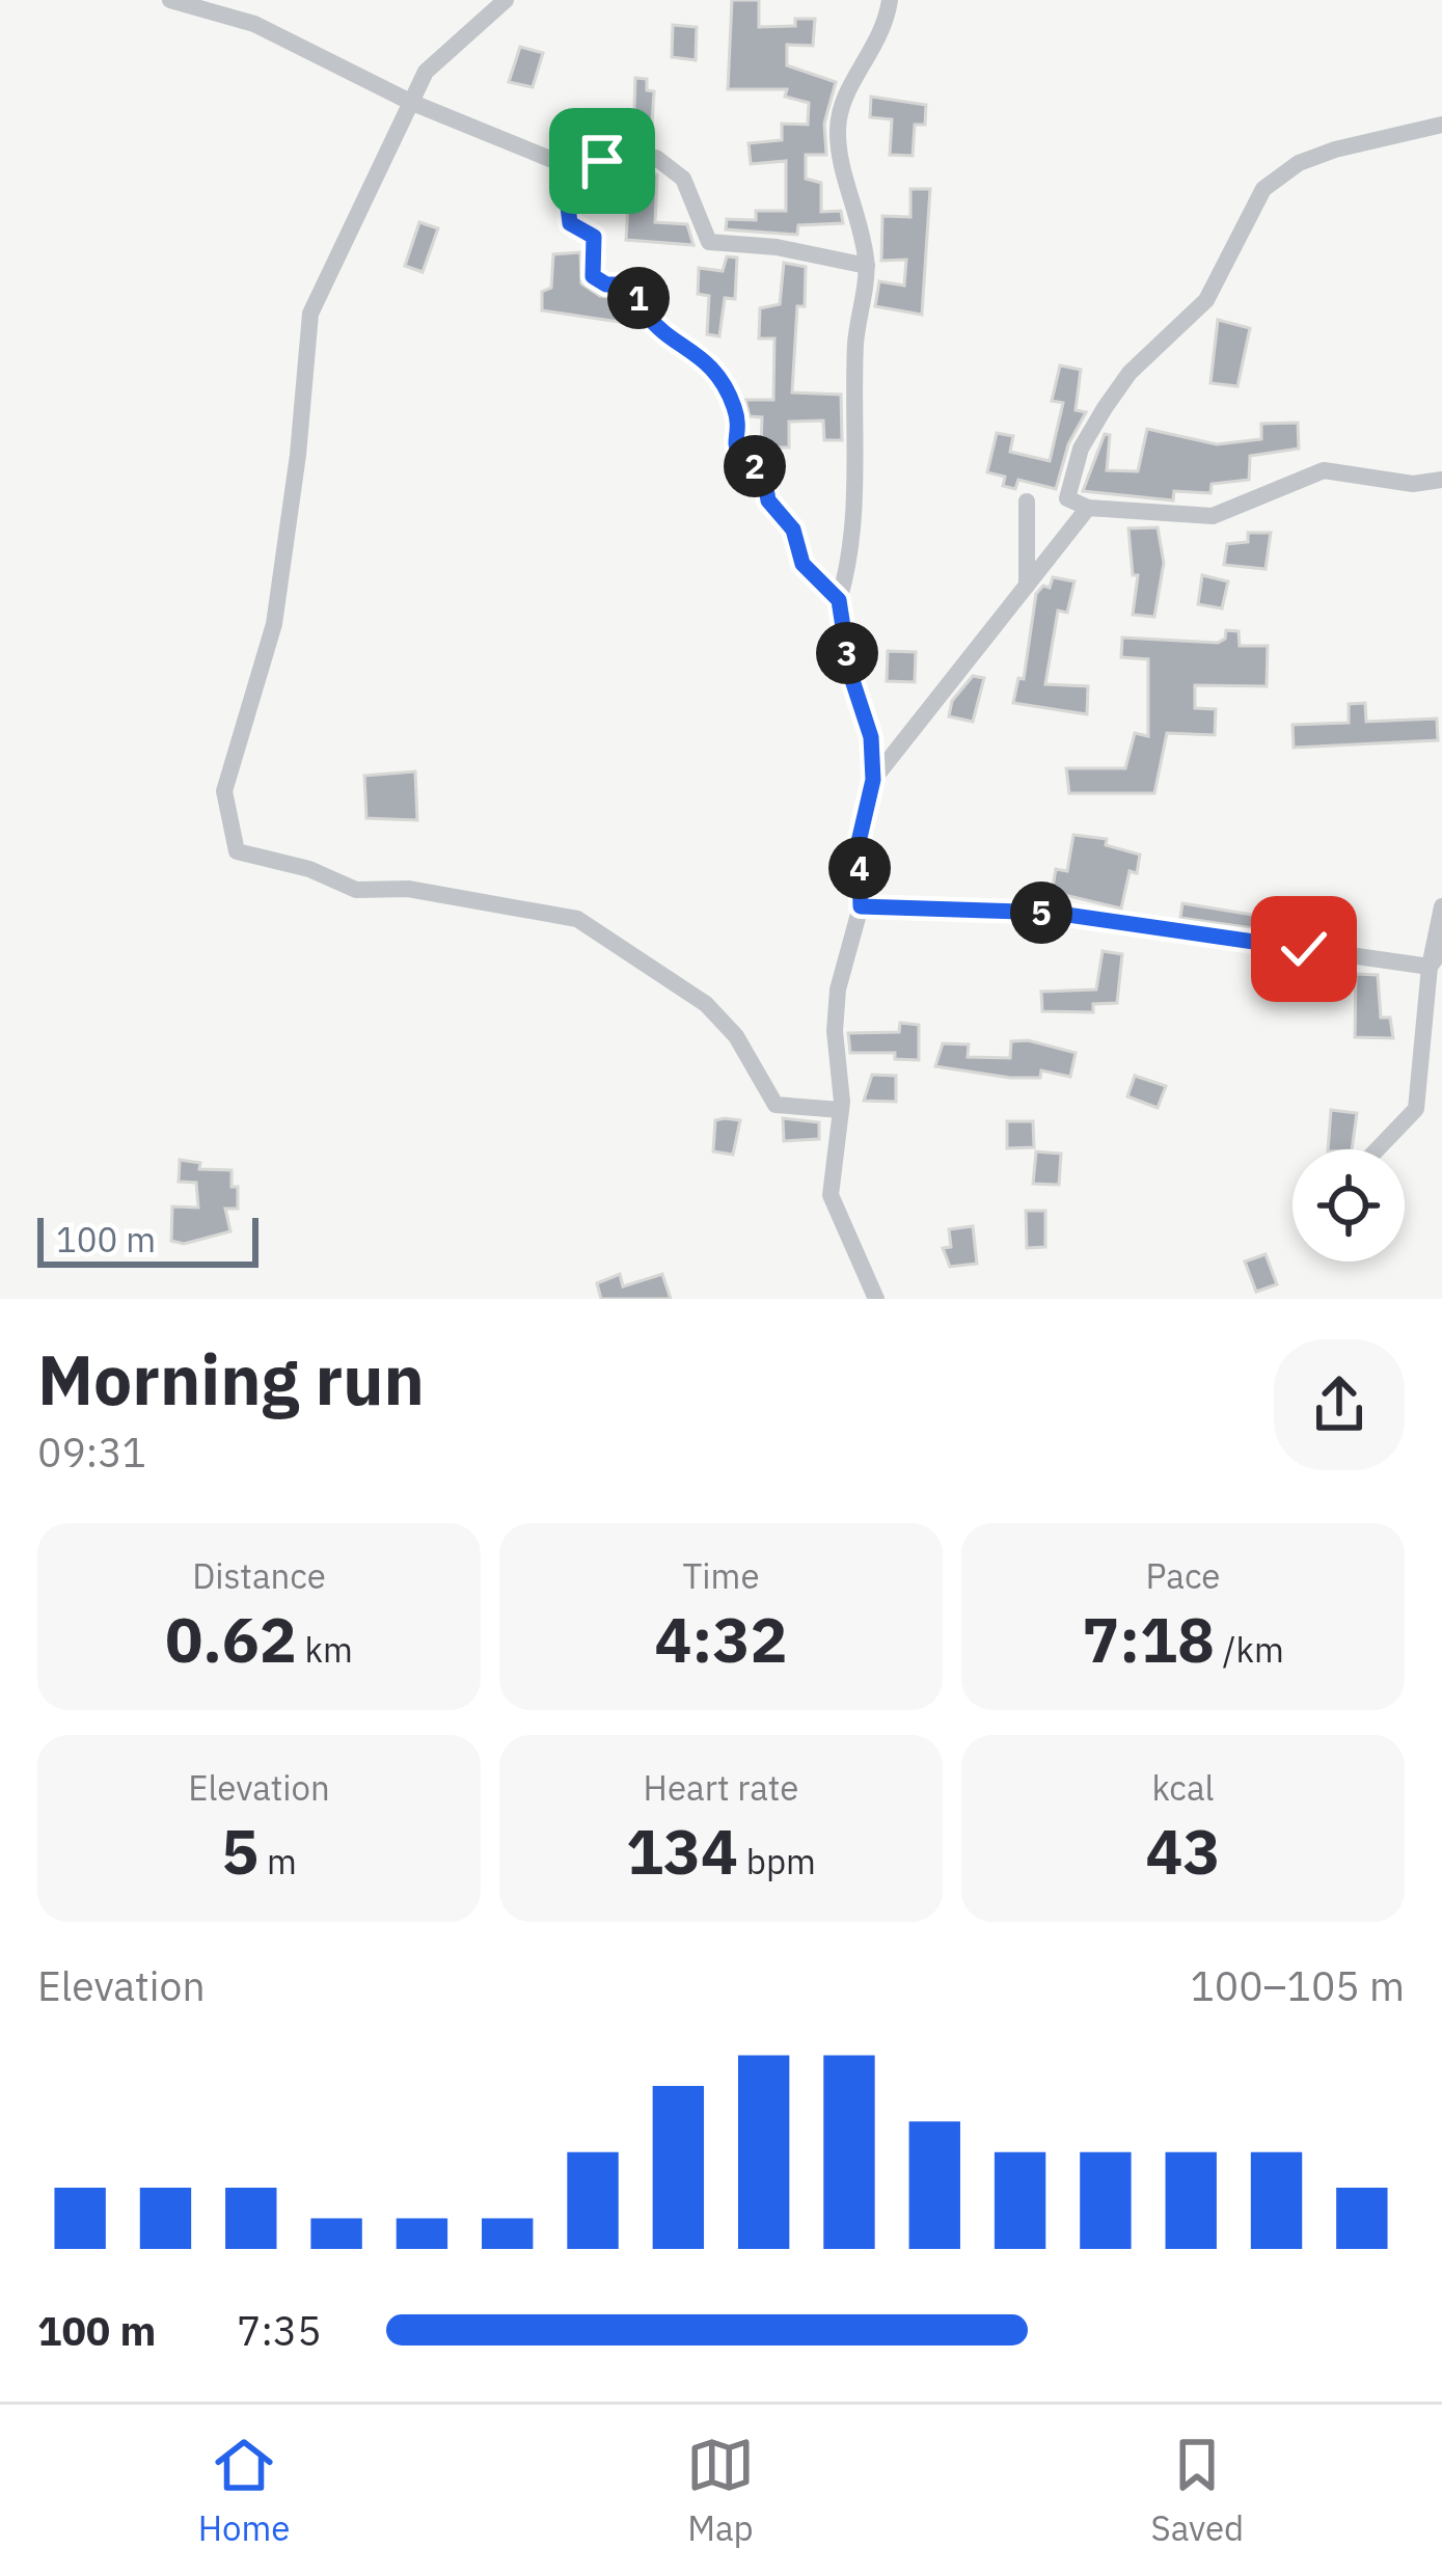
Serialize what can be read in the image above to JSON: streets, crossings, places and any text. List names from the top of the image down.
{
  "scale_bar": "100 m",
  "page": {
    "pins": [
      "1",
      "2",
      "3",
      "4",
      "5"
    ],
    "scale": "100 m",
    "heading": ["Morning run", "09:31"],
    "stats": [
      ["Distance", "0.62 km"],
      ["Time", "4:32"],
      ["Pace", "7:18 /km"],
      ["Elevation", "5 m"],
      ["Heart rate", "134 bpm"],
      ["kcal", "43"]
    ],
    "chart": ["Elevation", "100–105 m"],
    "list": [
      {
        "name": "100 m",
        "note": "7:35"
      }
    ],
    "tabs": ["Home", "Map", "Saved"]
  }
}
